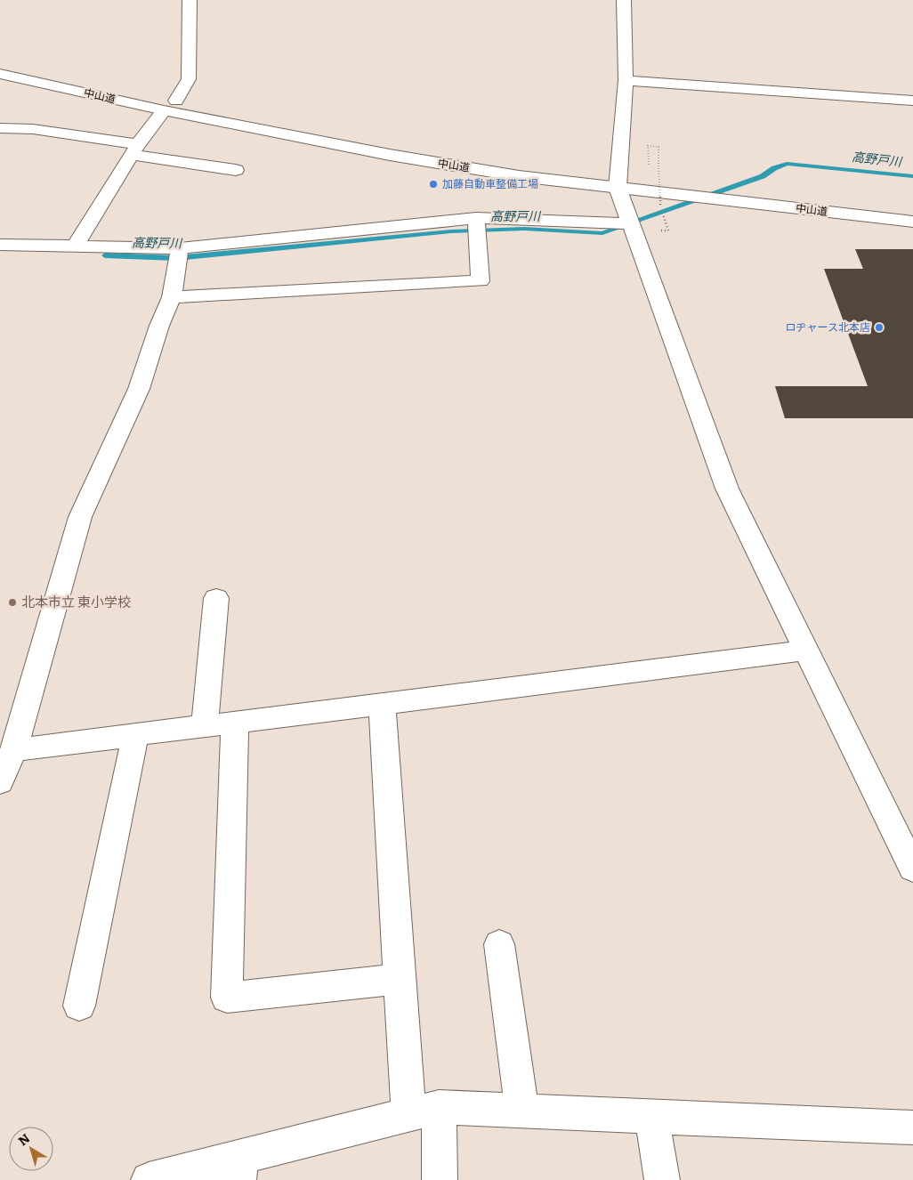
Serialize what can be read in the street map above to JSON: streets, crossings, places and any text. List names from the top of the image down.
{
  "streets": {
    "main road": ["中山道"]
  },
  "water": ["高野戸川"],
  "places": ["加藤自動車整備工場", "ロヂャース北本店", "北本市立 東小学校"],
  "north": "top left"
}
